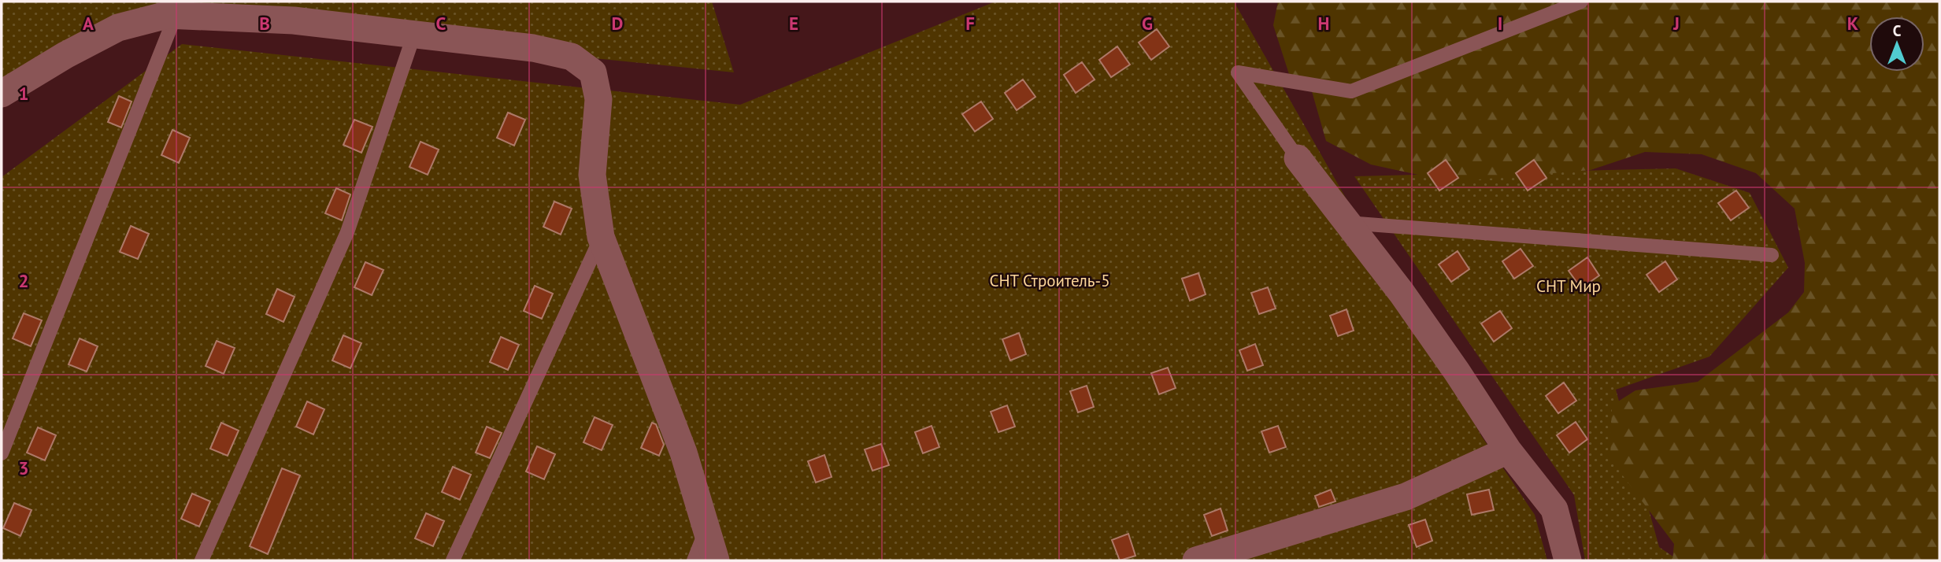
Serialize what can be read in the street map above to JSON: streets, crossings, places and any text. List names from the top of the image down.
{
  "parks": ["СНТ Строитель-5", "СНТ Мир"],
  "north": "top",
  "grid": {
    "columns": [
      "A",
      "B",
      "C",
      "D",
      "E",
      "F",
      "G",
      "H",
      "I",
      "J",
      "K"
    ],
    "rows": ["1", "2", "3"]
  }
}
